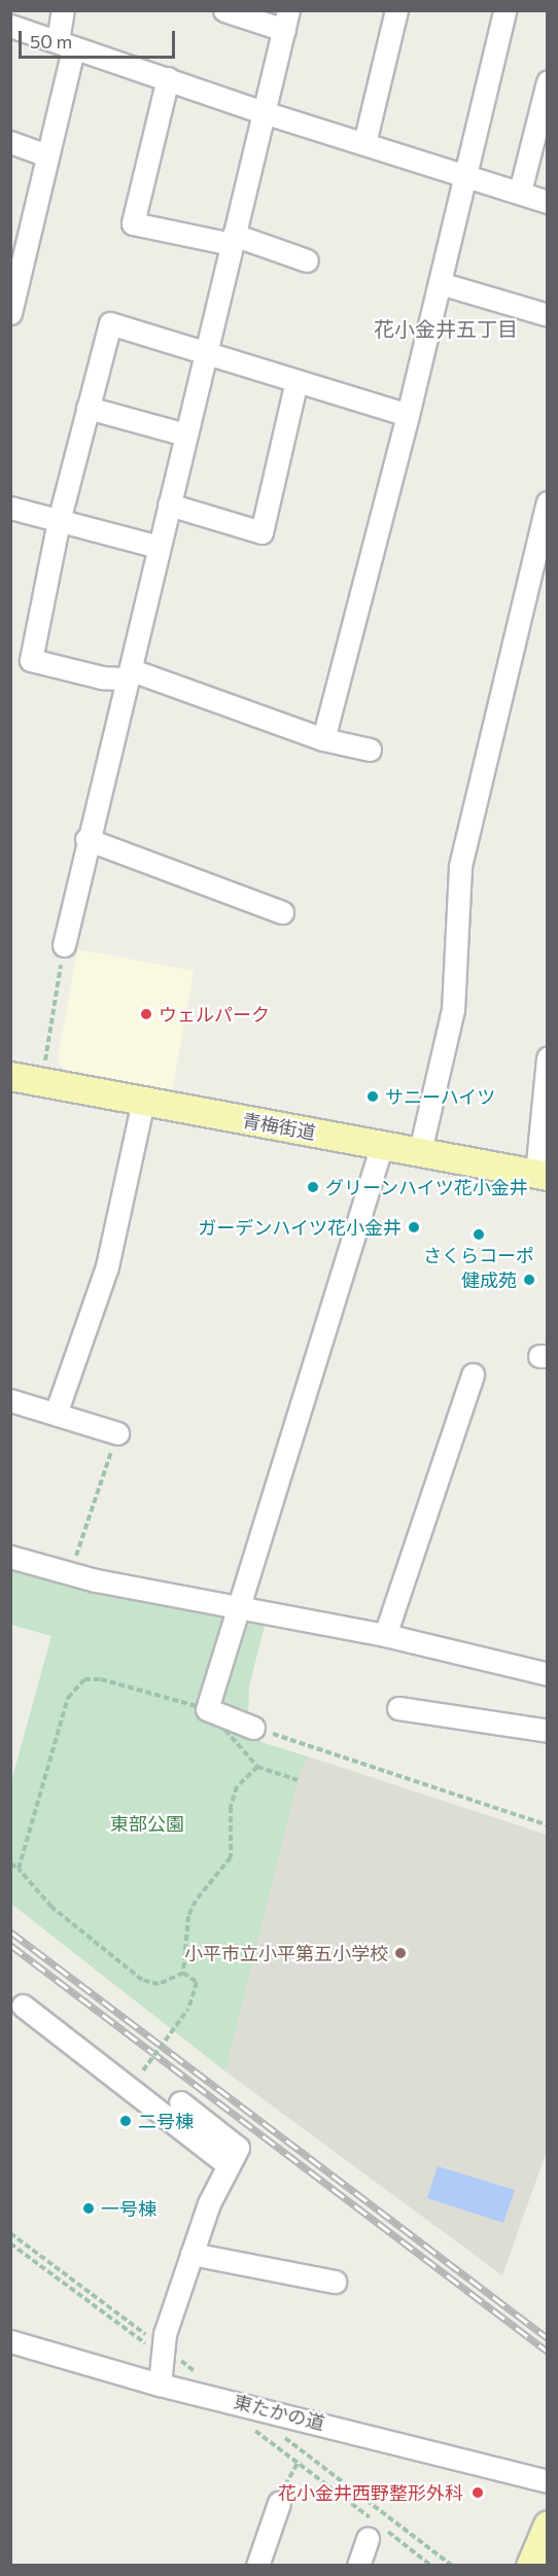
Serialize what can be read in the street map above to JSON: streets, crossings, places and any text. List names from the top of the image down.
{
  "streets": {
    "main road": ["青梅街道"],
    "street": ["東たかの道"]
  },
  "districts": ["花小金井五丁目"],
  "parks": ["東部公園"],
  "places": [
    "ウェルパーク",
    "サニーハイツ",
    "グリーンハイツ花小金井",
    "ガーデンハイツ花小金井",
    "さくらコーポ",
    "健成苑",
    "小平市立小平第五小学校",
    "二号棟",
    "一号棟",
    "花小金井西野整形外科"
  ],
  "scale_bar": "50 m"
}
